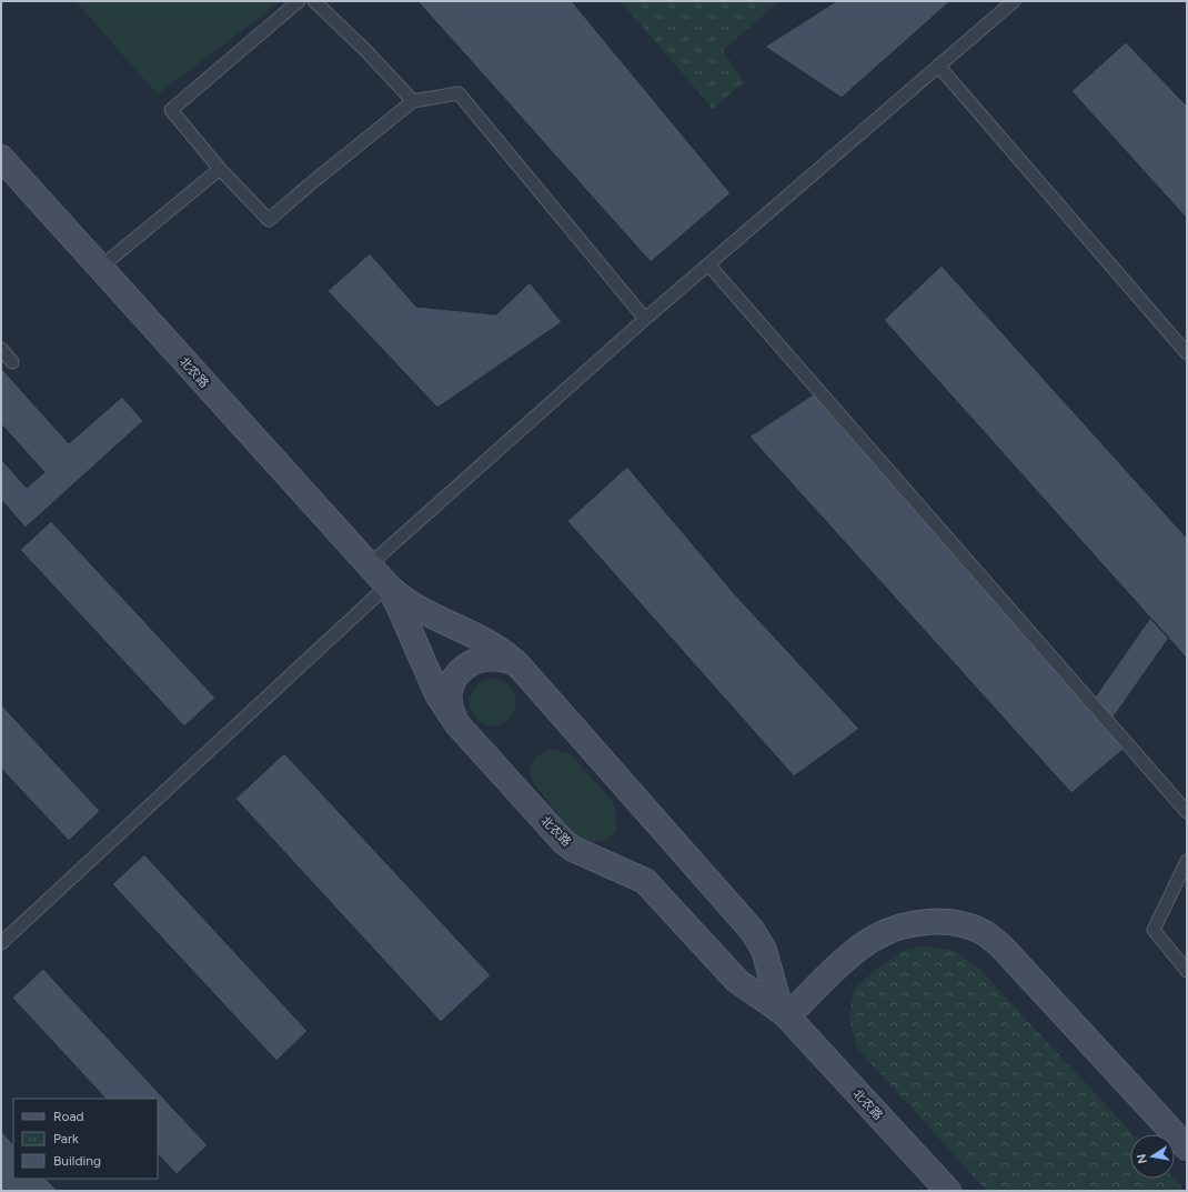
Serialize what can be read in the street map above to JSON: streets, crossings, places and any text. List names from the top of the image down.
{
  "streets": {
    "street": ["北农路"]
  },
  "legend": ["Road", "Park", "Building"],
  "north": "left"
}
